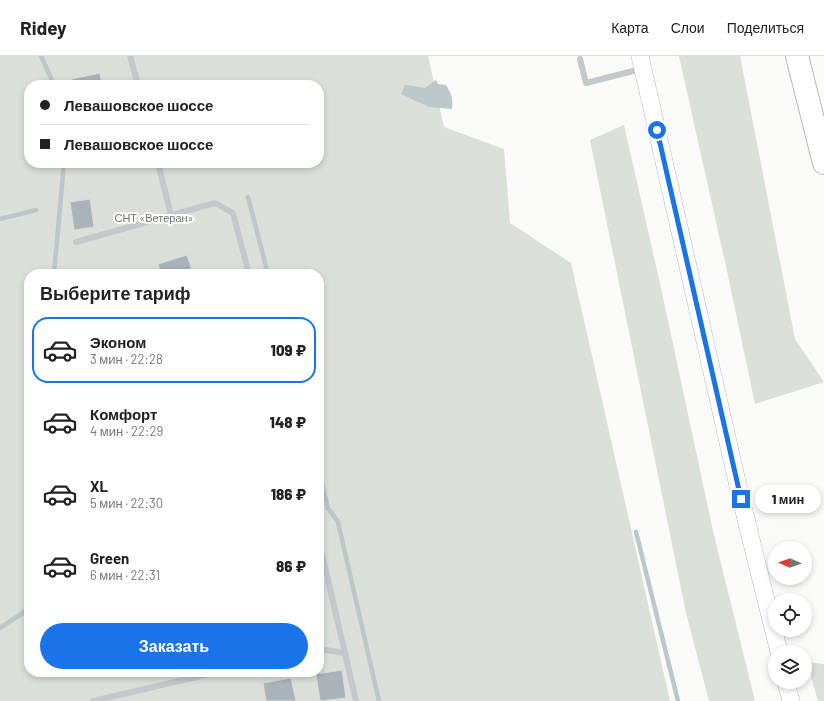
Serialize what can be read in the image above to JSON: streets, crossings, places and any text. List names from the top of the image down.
{
  "parks": ["СНТ «Ветеран»"],
  "north": "left",
  "page": {
    "header": "Ridey",
    "nav": ["Карта", "Слои", "Поделиться"],
    "banner": ["Левашовское шоссе", "Левашовское шоссе"],
    "heading": "Выберите тариф",
    "list": [
      {
        "name": "Эконом",
        "note": "3 мин · 22:28",
        "value": "109 ₽"
      },
      {
        "name": "Комфорт",
        "note": "4 мин · 22:29",
        "value": "148 ₽"
      },
      {
        "name": "XL",
        "note": "5 мин · 22:30",
        "value": "186 ₽"
      },
      {
        "name": "Green",
        "note": "6 мин · 22:31",
        "value": "86 ₽"
      }
    ],
    "bubble": "1 мин",
    "buttons": "Заказать"
  }
}
